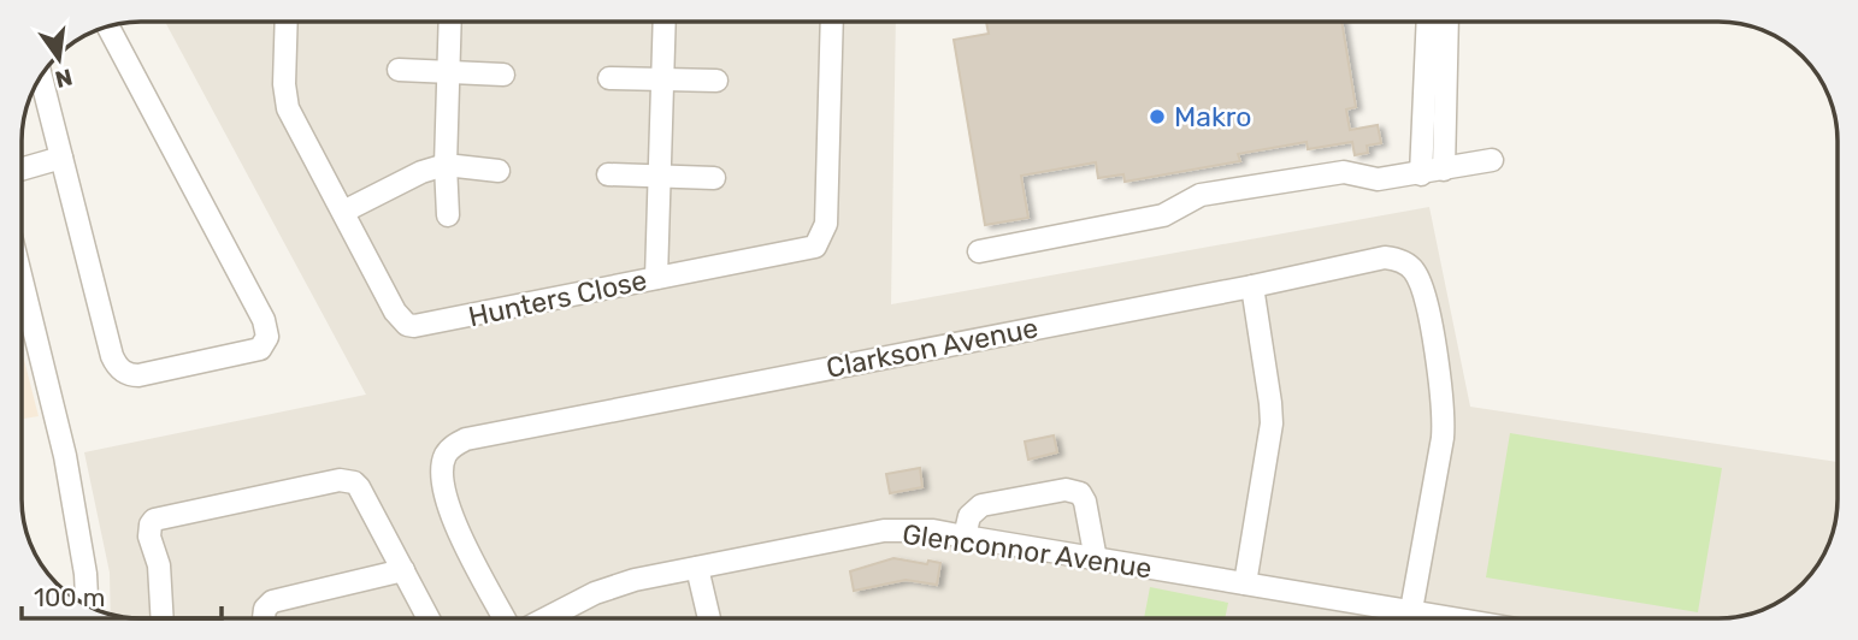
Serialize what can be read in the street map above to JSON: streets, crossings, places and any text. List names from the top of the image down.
{
  "streets": {
    "street": ["Hunters Close", "Clarkson Avenue", "Glenconnor Avenue"]
  },
  "crossings": [
    ["Clarkson Avenue", "Glenconnor Avenue"]
  ],
  "places": ["Makro"],
  "scale_bar": "100 m",
  "north": "bottom"
}
